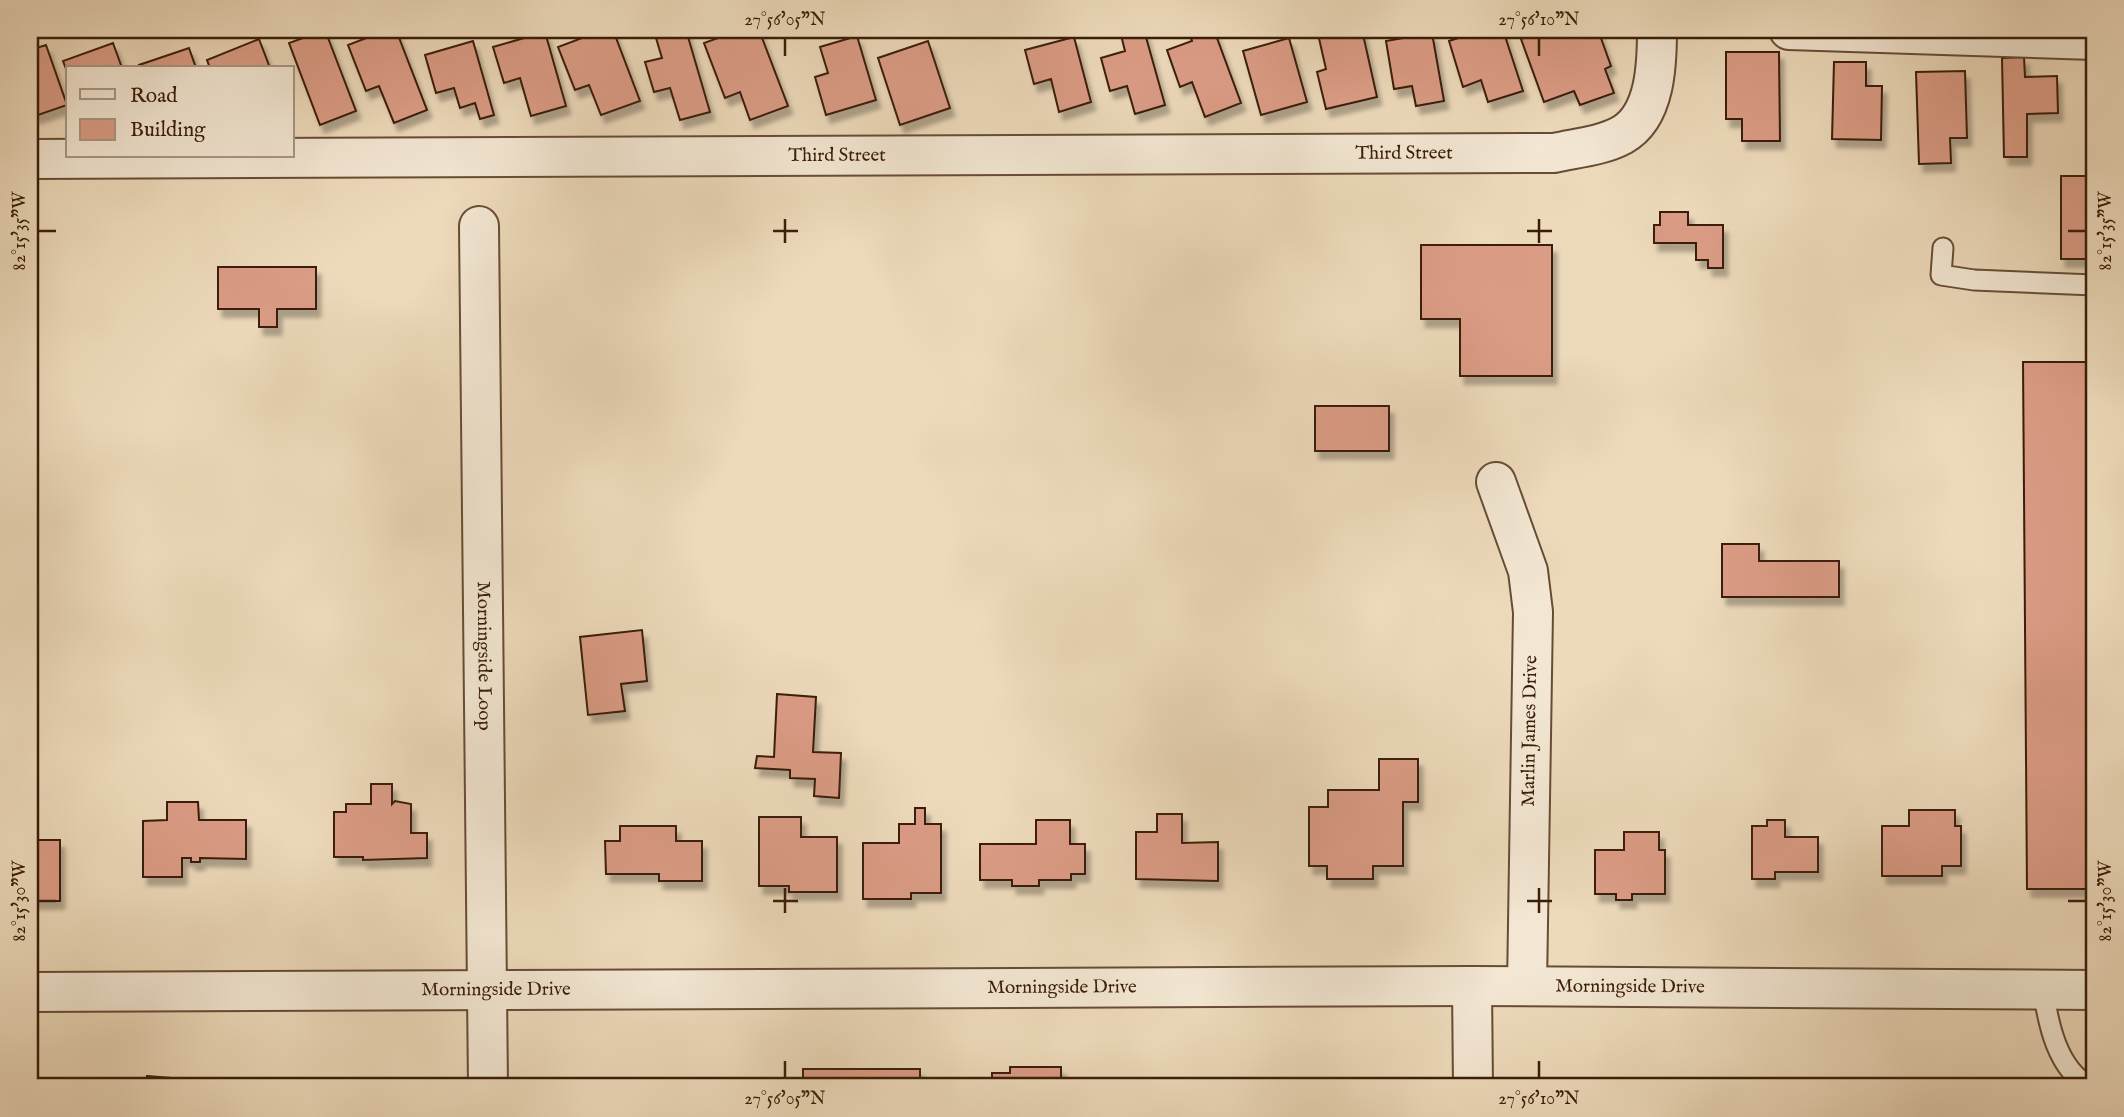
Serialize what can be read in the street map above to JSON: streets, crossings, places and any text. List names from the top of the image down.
{
  "streets": {
    "street": [
      "Third Street",
      "Morningside Loop",
      "Marlin James Drive",
      "Morningside Drive"
    ]
  },
  "crossings": [
    ["Morningside Loop", "Morningside Drive"],
    ["Marlin James Drive", "Morningside Drive"]
  ],
  "legend": ["Road", "Building"],
  "coordinates": [
    "27°56'05\"N",
    "27°56'10\"N",
    "82°15'35\"W",
    "82°15'30\"W"
  ]
}
